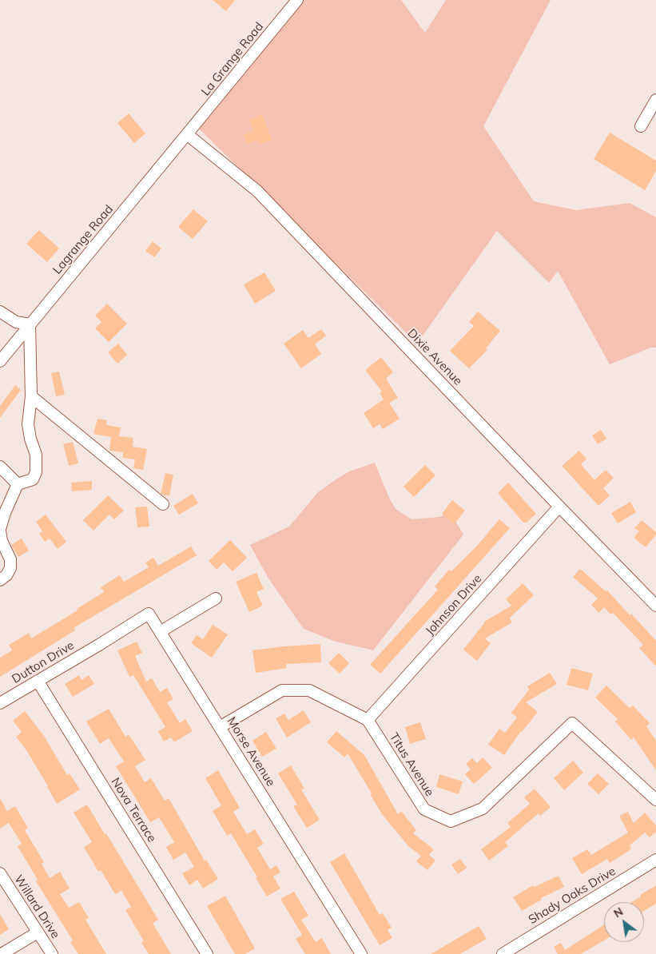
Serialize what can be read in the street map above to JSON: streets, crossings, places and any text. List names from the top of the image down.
{
  "streets": {
    "street": [
      "La Grange Road",
      "Lagrange Road",
      "Dixie Avenue",
      "Johnson Drive",
      "Dutton Drive",
      "Morse Avenue",
      "Titus Avenue",
      "Nova Terrace",
      "Shady Oaks Drive",
      "Willard Drive"
    ]
  },
  "crossings": [
    ["La Grange Road", "Lagrange Road"],
    ["La Grange Road", "Dixie Avenue"],
    ["Lagrange Road", "Dixie Avenue"],
    ["Dixie Avenue", "Johnson Drive"],
    ["Johnson Drive", "Titus Avenue"],
    ["Dutton Drive", "Morse Avenue"],
    ["Dutton Drive", "Nova Terrace"]
  ],
  "north": "top left"
}
